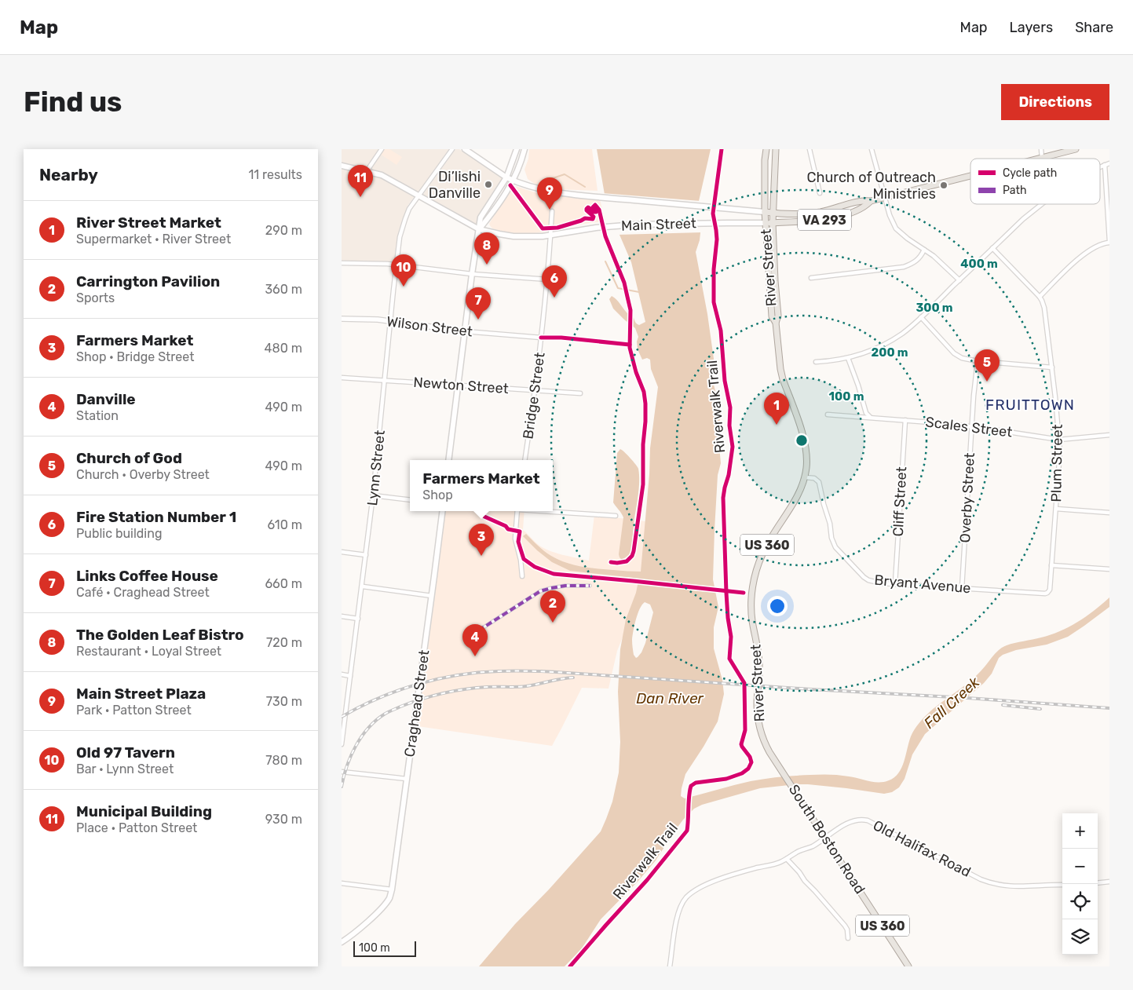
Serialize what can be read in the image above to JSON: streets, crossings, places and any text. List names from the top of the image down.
{
  "streets": {
    "main road": [
      "VA 293",
      "Main Street",
      "River Street",
      "US 360",
      "Craghead Street",
      "South Boston Road"
    ],
    "street": [
      "Wilson Street",
      "Newton Street",
      "Bridge Street",
      "Scales Street",
      "Plum Street",
      "Lynn Street",
      "Overby Street",
      "Cliff Street",
      "Bryant Avenue",
      "Old Halifax Road"
    ],
    "cycle path": ["Riverwalk Trail"]
  },
  "crossings": [
    ["VA 293", "Main Street"],
    ["VA 293", "River Street"],
    ["VA 293", "Bridge Street"],
    ["VA 293", "Lynn Street"],
    ["Main Street", "River Street"],
    ["Main Street", "Bridge Street"],
    ["River Street", "Bryant Avenue"],
    ["River Street", "South Boston Road"],
    ["Wilson Street", "Bridge Street"],
    ["Wilson Street", "Lynn Street"],
    ["Newton Street", "Bridge Street"],
    ["Newton Street", "Lynn Street"],
    ["Scales Street", "Plum Street"],
    ["Scales Street", "Overby Street"],
    ["Scales Street", "Cliff Street"],
    ["Plum Street", "Bryant Avenue"],
    ["Overby Street", "Bryant Avenue"],
    ["Cliff Street", "Bryant Avenue"],
    ["South Boston Road", "Old Halifax Road"]
  ],
  "districts": ["FRUITTOWN"],
  "water": ["Dan River", "Fall Creek"],
  "places": ["Di’lishi Danville", "Church of Outreach Ministries"],
  "legend": ["Cycle path", "Path"],
  "scale_bar": "100 m",
  "page": {
    "header": "Map",
    "nav": ["Map", "Layers", "Share"],
    "buttons": "Directions",
    "title": "Find us",
    "heading": ["Nearby", "11 results"],
    "pins": [
      "11",
      "9",
      "8",
      "10",
      "6",
      "7",
      "5",
      "1",
      "3",
      "2",
      "4"
    ],
    "list": [
      {
        "mark": "1",
        "name": "River Street Market",
        "note": "Supermarket · River Street",
        "value": "290 m"
      },
      {
        "mark": "2",
        "name": "Carrington Pavilion",
        "note": "Sports",
        "value": "360 m"
      },
      {
        "mark": "3",
        "name": "Farmers Market",
        "note": "Shop · Bridge Street",
        "value": "480 m"
      },
      {
        "mark": "4",
        "name": "Danville",
        "note": "Station",
        "value": "490 m"
      },
      {
        "mark": "5",
        "name": "Church of God",
        "note": "Church · Overby Street",
        "value": "490 m"
      },
      {
        "mark": "6",
        "name": "Fire Station Number 1",
        "note": "Public building",
        "value": "610 m"
      },
      {
        "mark": "7",
        "name": "Links Coffee House",
        "note": "Café · Craghead Street",
        "value": "660 m"
      },
      {
        "mark": "8",
        "name": "The Golden Leaf Bistro",
        "note": "Restaurant · Loyal Street",
        "value": "720 m"
      },
      {
        "mark": "9",
        "name": "Main Street Plaza",
        "note": "Park · Patton Street",
        "value": "730 m"
      },
      {
        "mark": "10",
        "name": "Old 97 Tavern",
        "note": "Bar · Lynn Street",
        "value": "780 m"
      },
      {
        "mark": "11",
        "name": "Municipal Building",
        "note": "Place · Patton Street",
        "value": "930 m"
      }
    ],
    "popup": ["Farmers Market", "Shop"],
    "map_buttons": ["+", "−"],
    "scale": "100 m"
  },
  "rings": [
    "400 m",
    "300 m",
    "200 m",
    "100 m"
  ]
}
